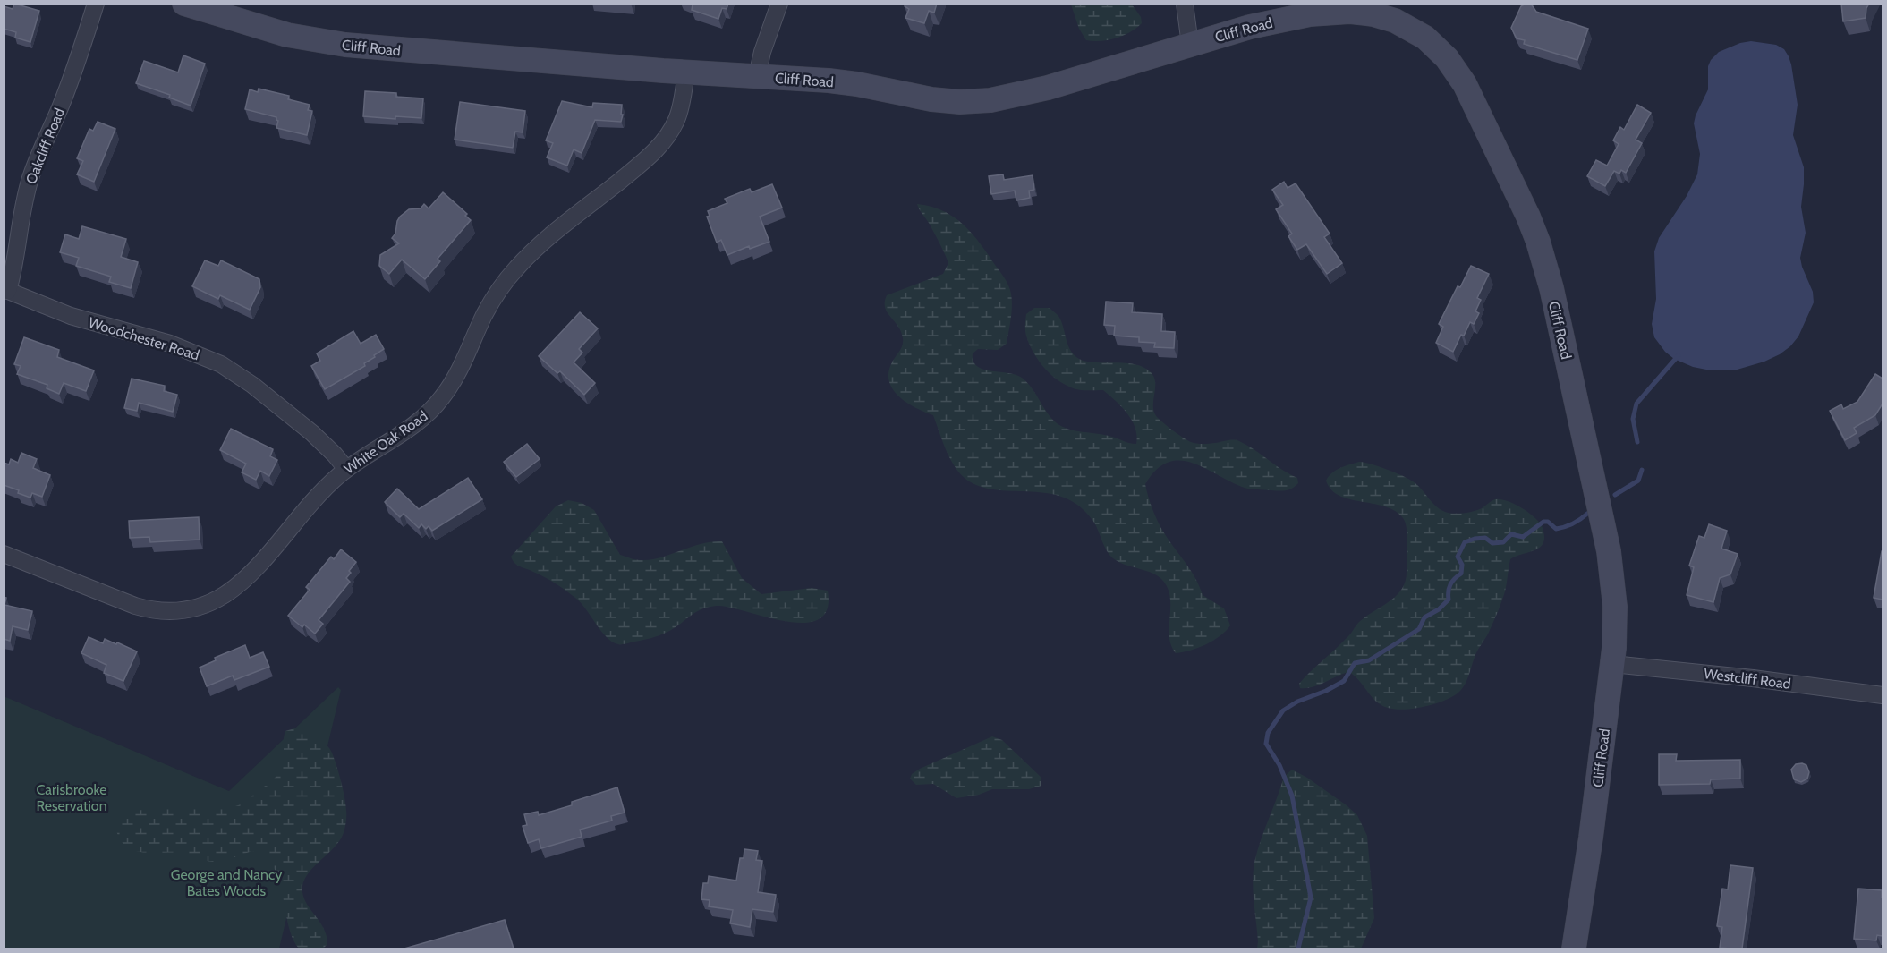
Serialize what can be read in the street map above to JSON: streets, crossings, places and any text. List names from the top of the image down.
{
  "streets": {
    "street": [
      "Cliff Road",
      "Oakcliff Road",
      "Woodchester Road",
      "White Oak Road",
      "Westcliff Road"
    ]
  },
  "crossings": [
    ["Cliff Road", "White Oak Road"],
    ["Cliff Road", "Westcliff Road"],
    ["Oakcliff Road", "Woodchester Road"],
    ["Woodchester Road", "White Oak Road"]
  ],
  "parks": ["Carisbrooke Reservation", "George and Nancy Bates Woods"]
}
